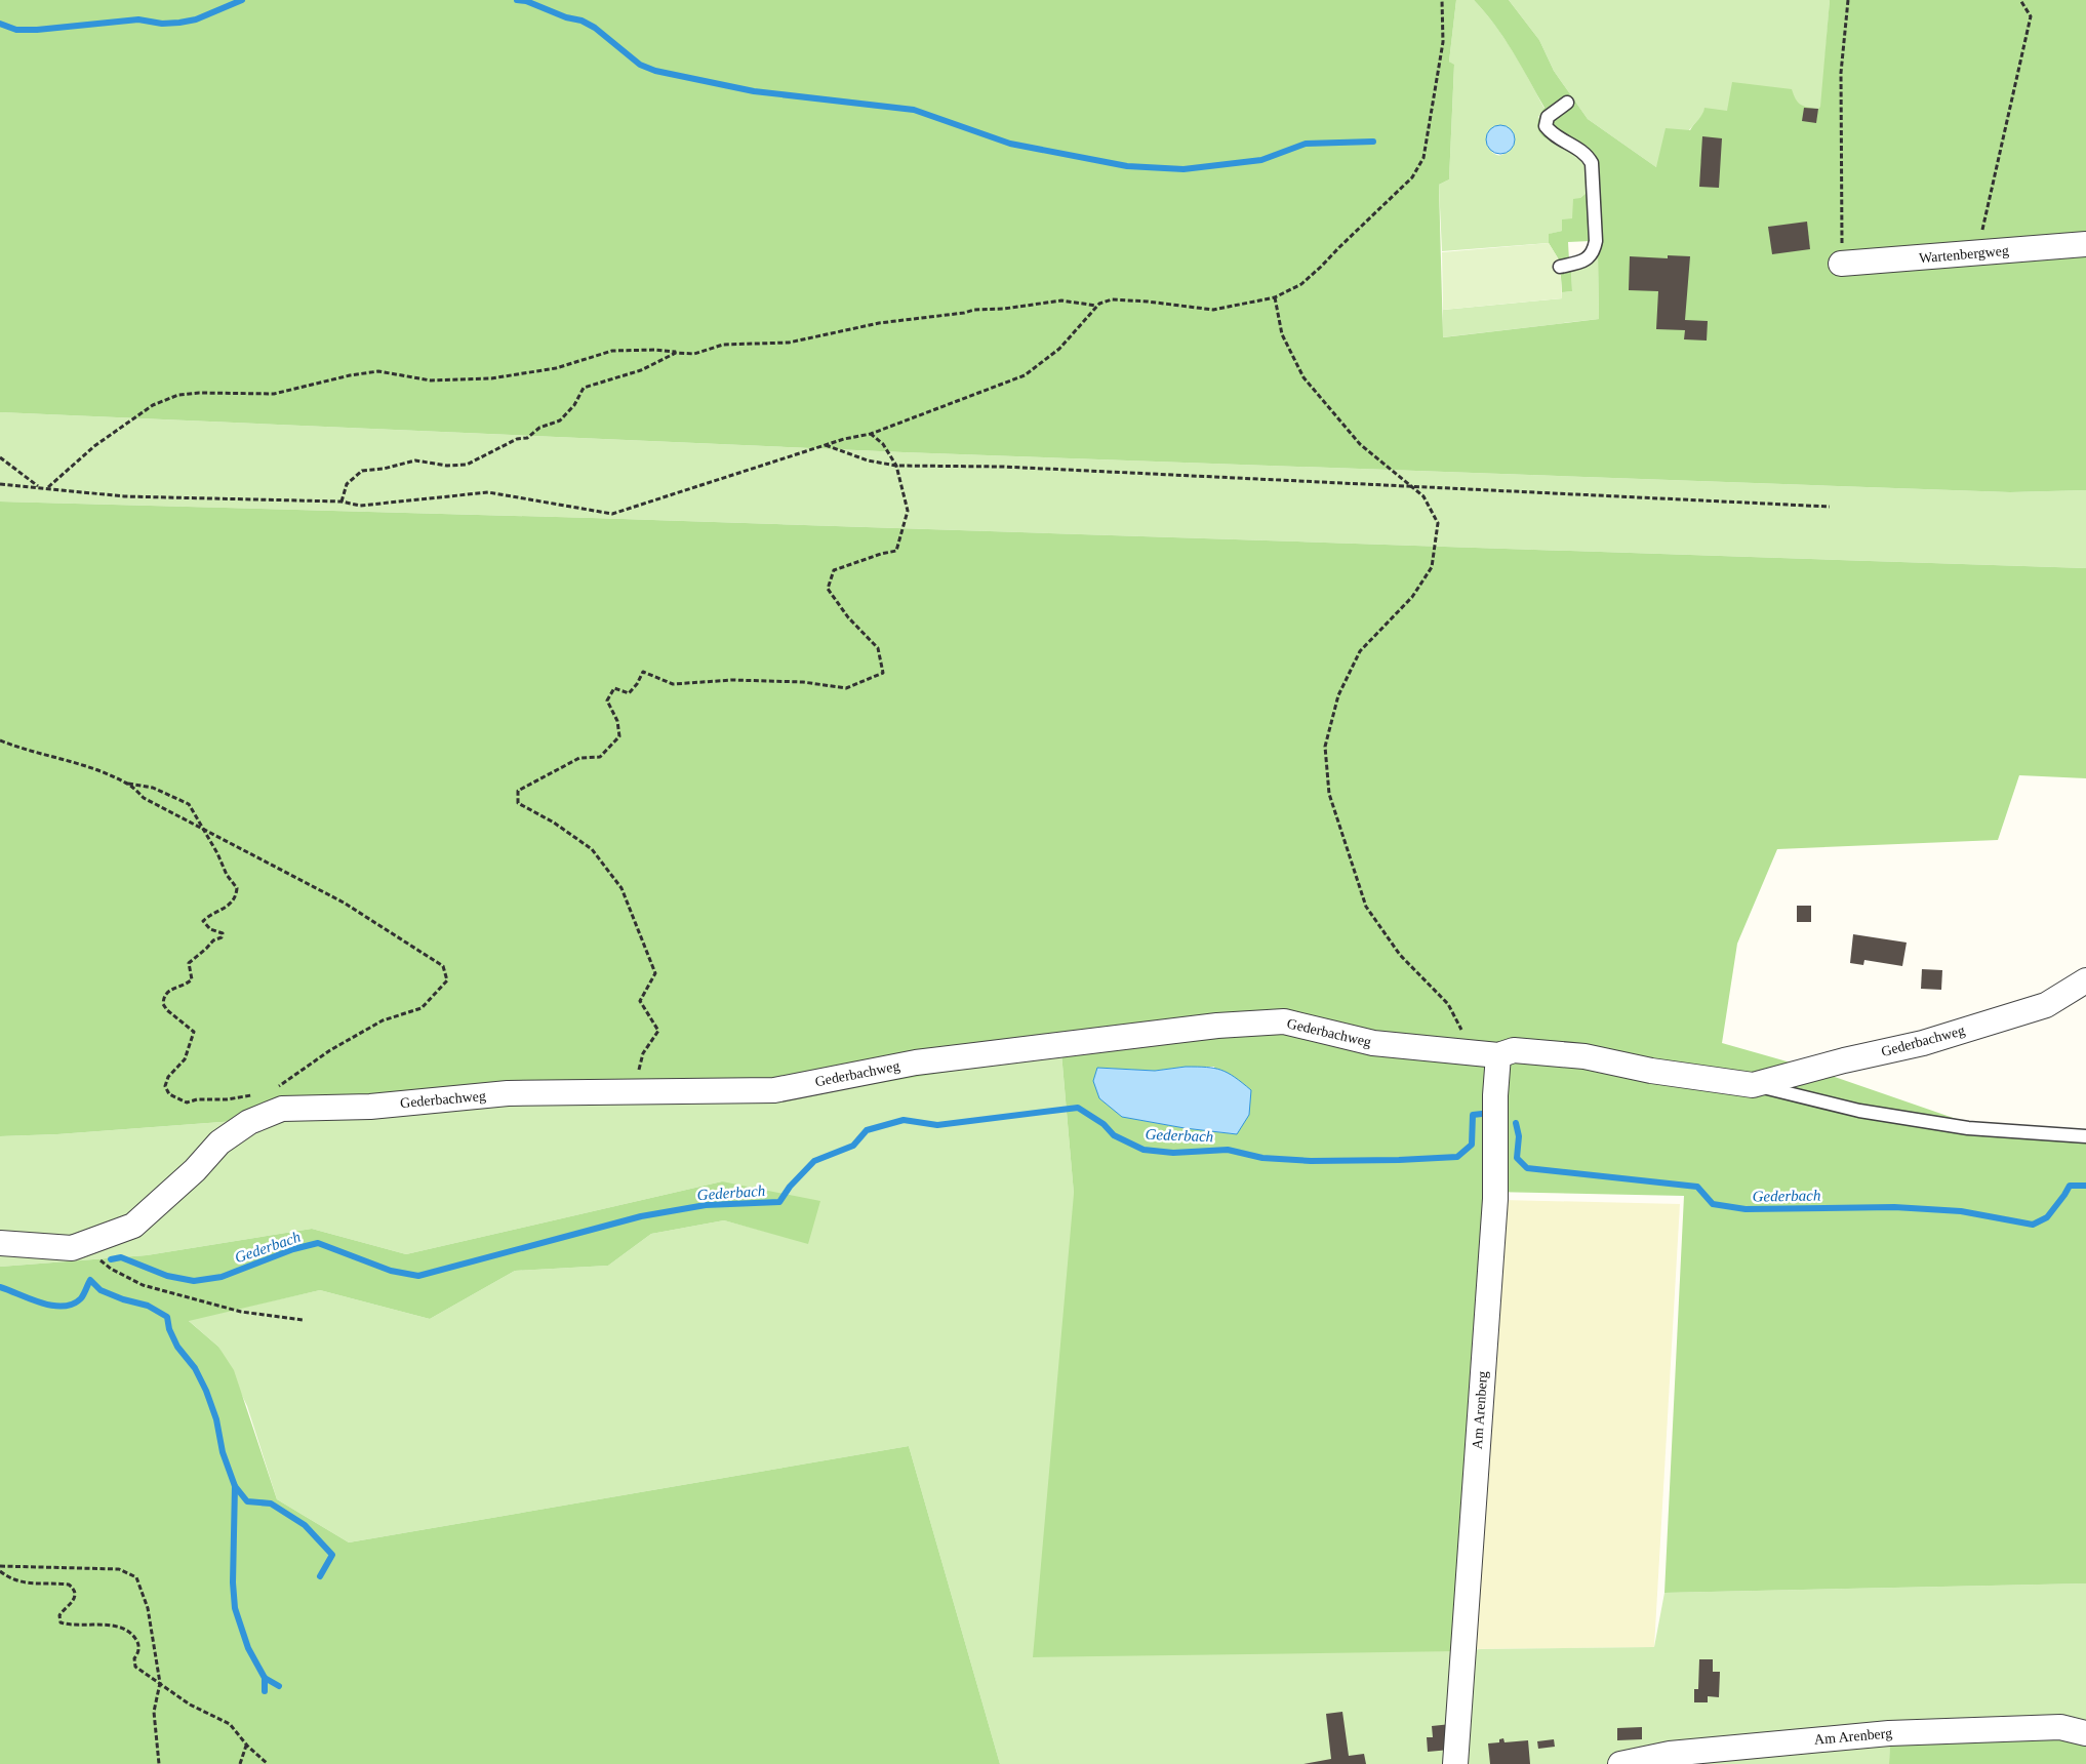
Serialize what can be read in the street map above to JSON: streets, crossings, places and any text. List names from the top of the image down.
{
  "streets": {
    "street": ["Wartenbergweg", "Gederbachweg", "Am Arenberg"]
  },
  "crossings": [
    ["Gederbachweg", "Am Arenberg"]
  ],
  "water": ["Gederbach"]
}
